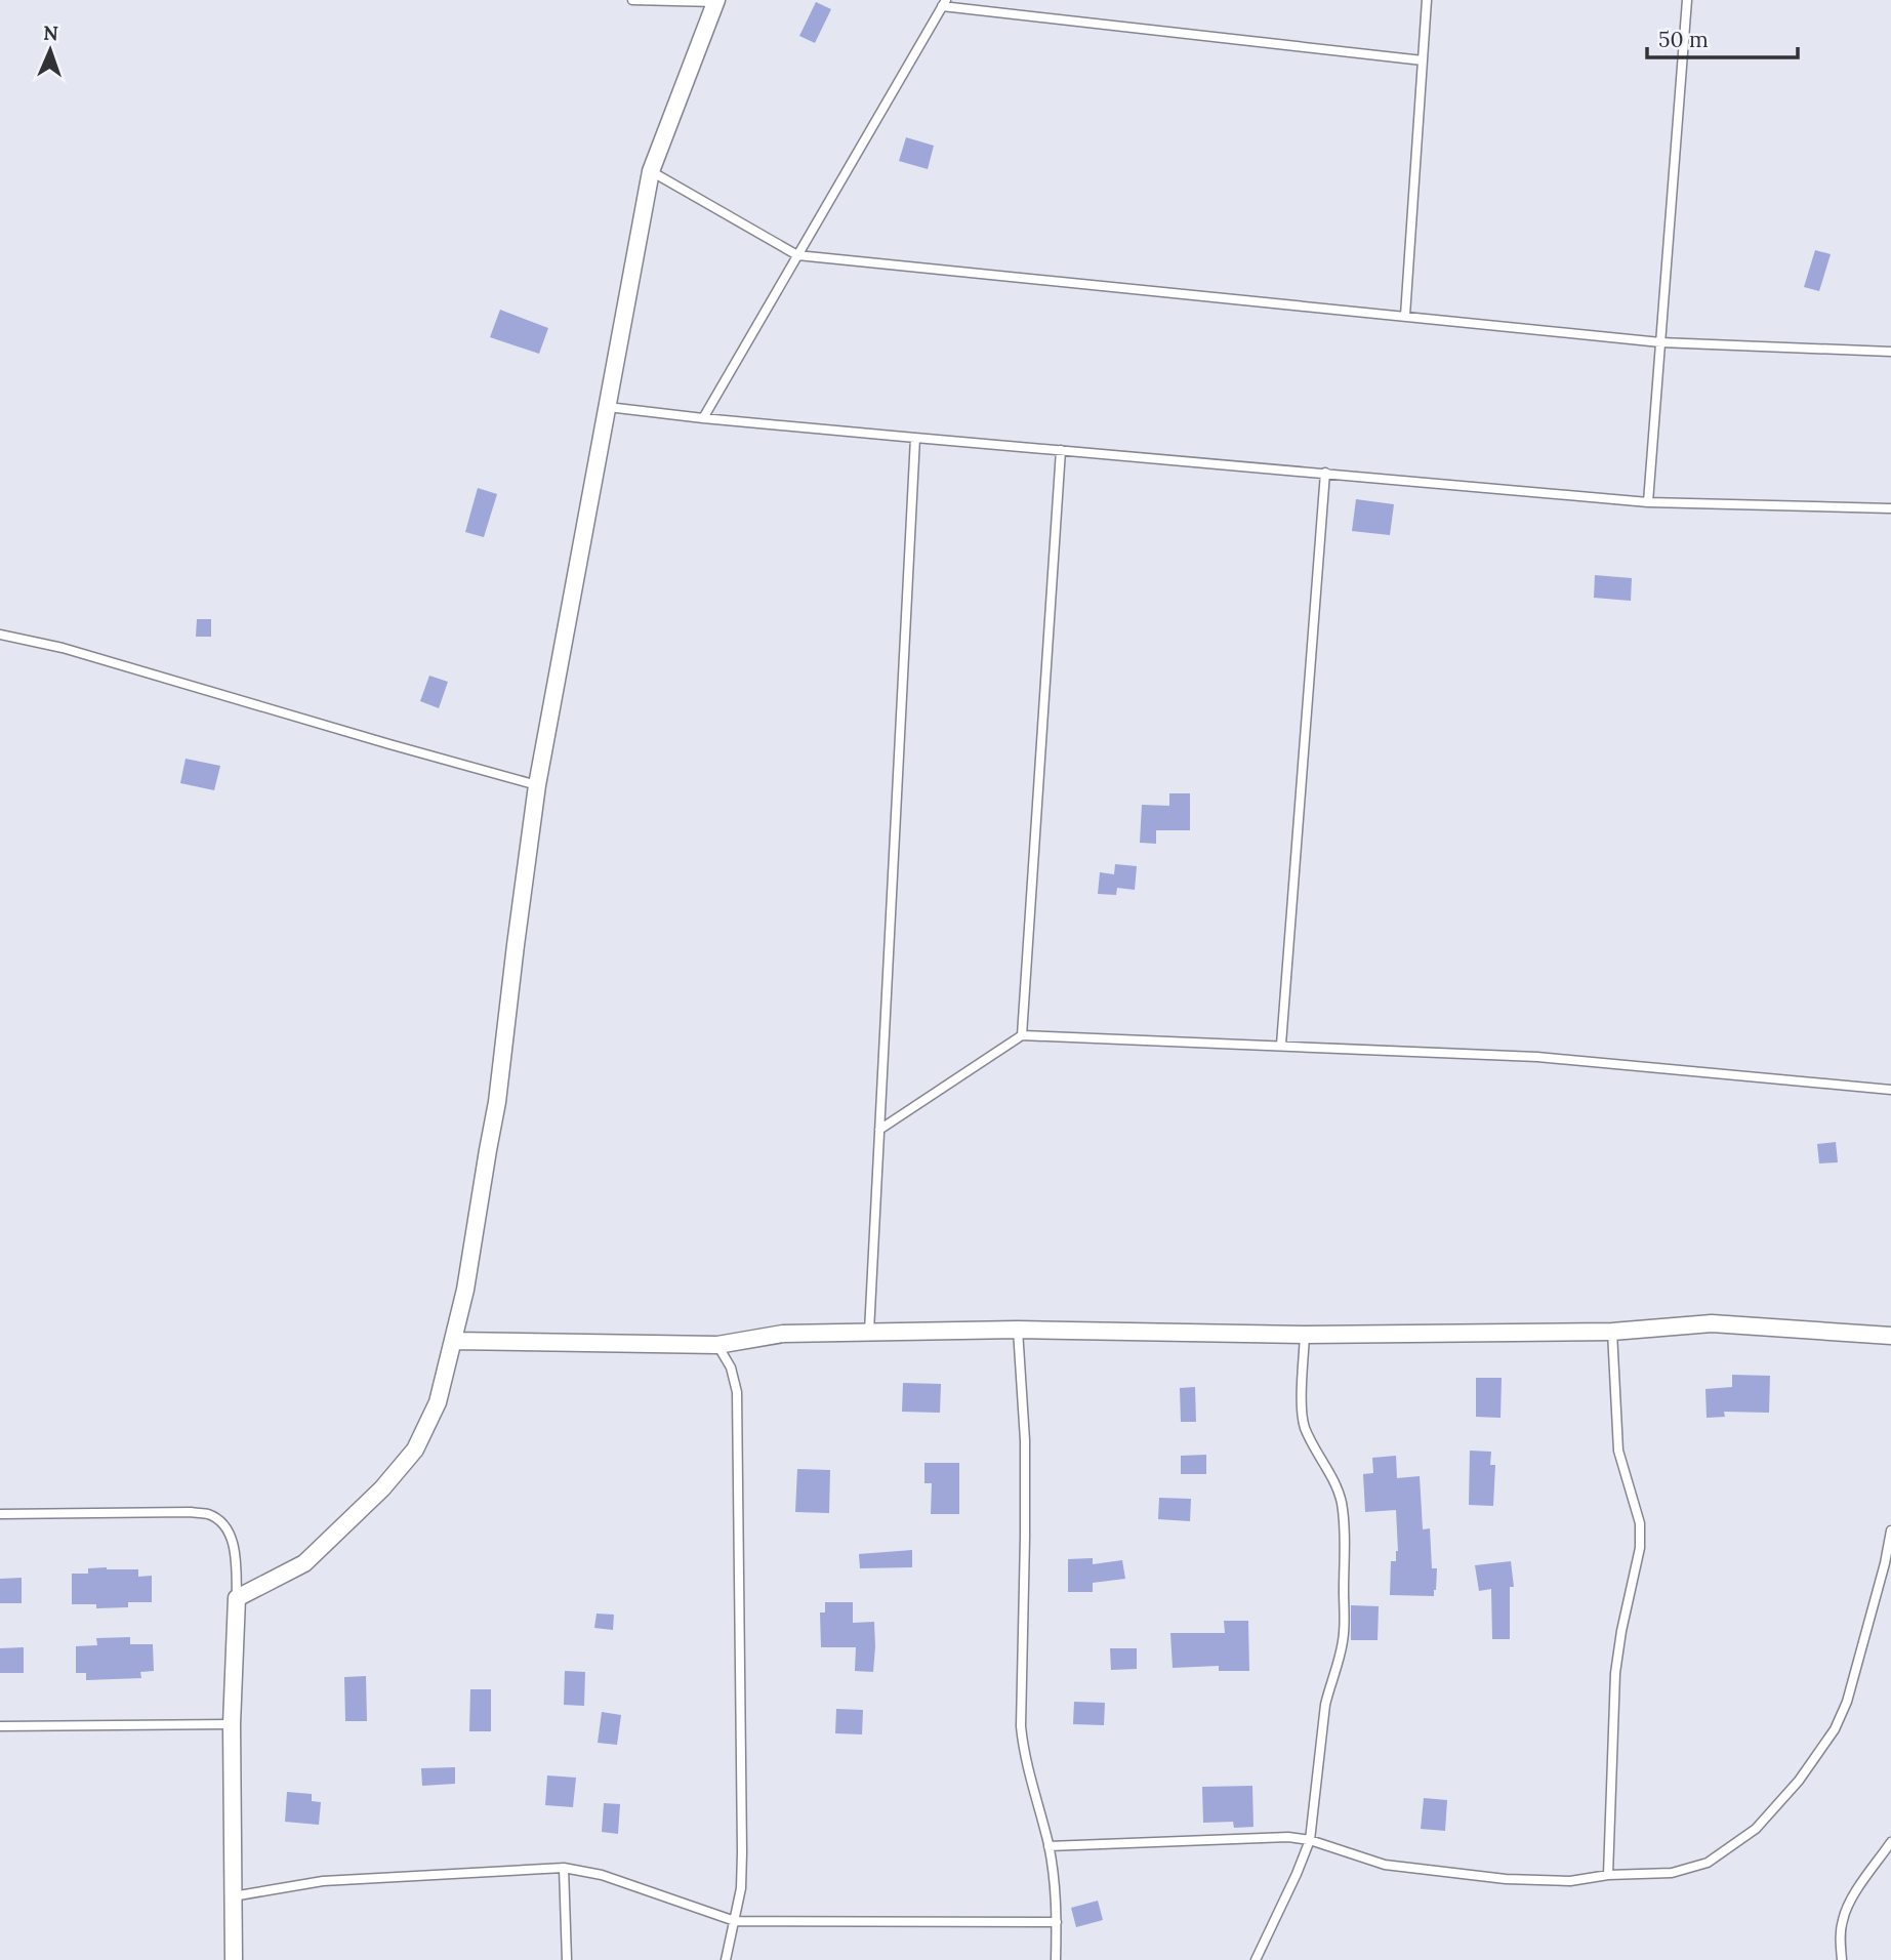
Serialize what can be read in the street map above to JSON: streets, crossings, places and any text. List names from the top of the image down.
{
  "scale_bar": "50 m",
  "north": "top"
}
